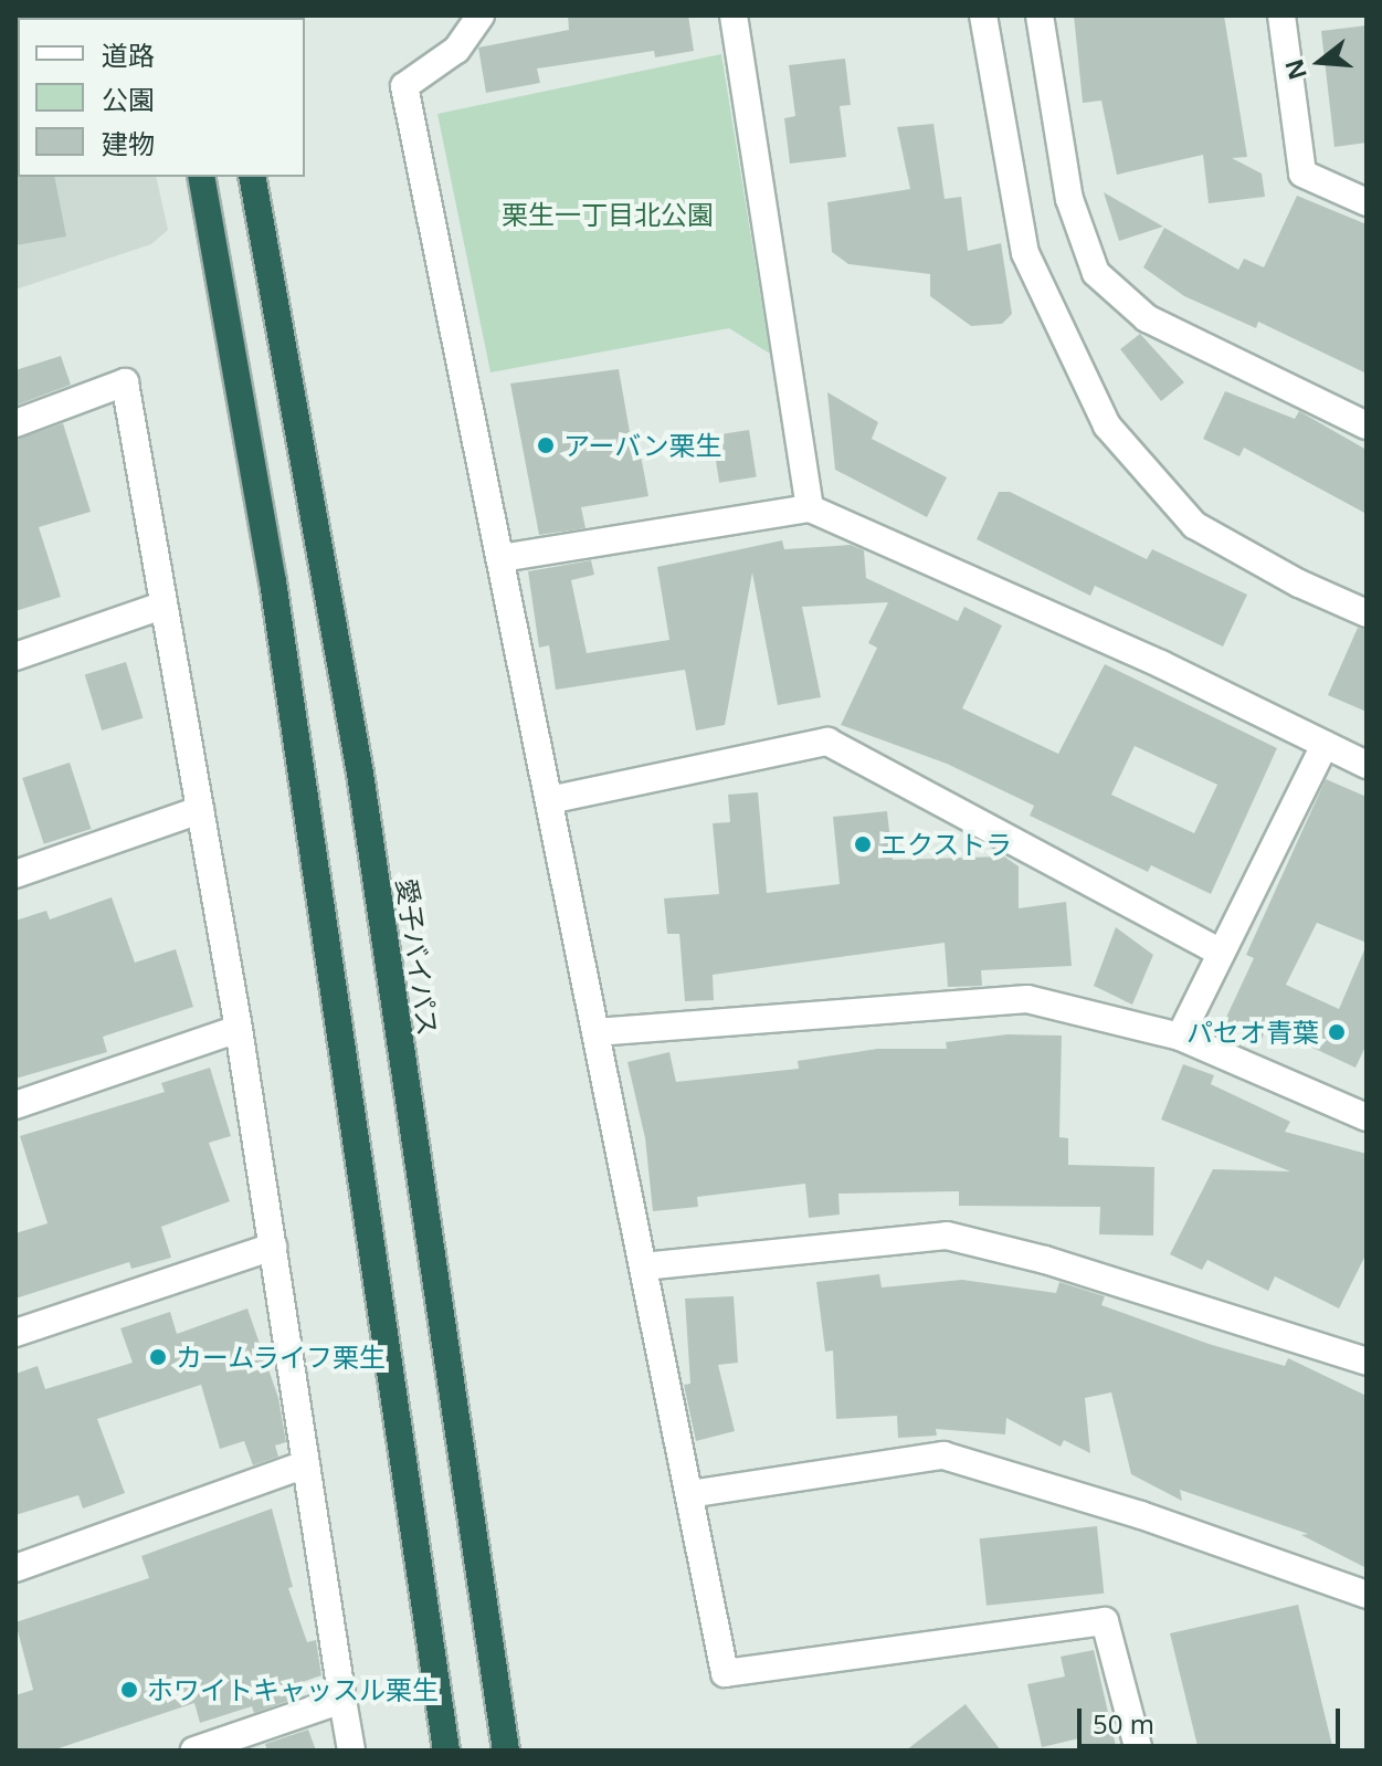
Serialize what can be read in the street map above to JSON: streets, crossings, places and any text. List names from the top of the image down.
{
  "streets": {
    "highway": ["愛子バイパス"]
  },
  "parks": ["栗生一丁目北公園"],
  "places": [
    "アーバン栗生",
    "エクストラ",
    "パセオ青葉",
    "カームライフ栗生",
    "ホワイトキャッスル栗生"
  ],
  "legend": ["道路", "公園", "建物"],
  "scale_bar": "50 m",
  "north": "left"
}
